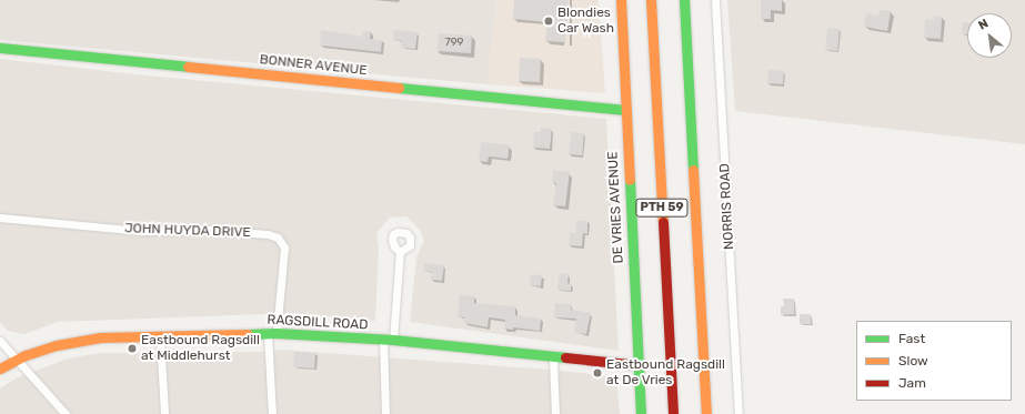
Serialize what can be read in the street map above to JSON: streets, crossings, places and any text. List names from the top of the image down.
{
  "streets": {
    "street": [
      "BONNER AVENUE",
      "NORRIS ROAD",
      "DE VRIES AVENUE",
      "PTH 59",
      "JOHN HUYDA DRIVE",
      "RAGSDILL ROAD"
    ]
  },
  "crossings": [
    ["BONNER AVENUE", "DE VRIES AVENUE"],
    ["DE VRIES AVENUE", "RAGSDILL ROAD"],
    ["JOHN HUYDA DRIVE", "RAGSDILL ROAD"]
  ],
  "places": ["Blondies Car Wash", "Eastbound Ragsdill at Middlehurst", "Eastbound Ragsdill at De Vries"],
  "house_numbers": ["799"],
  "legend": ["Fast", "Slow", "Jam"],
  "north": "top left"
}
